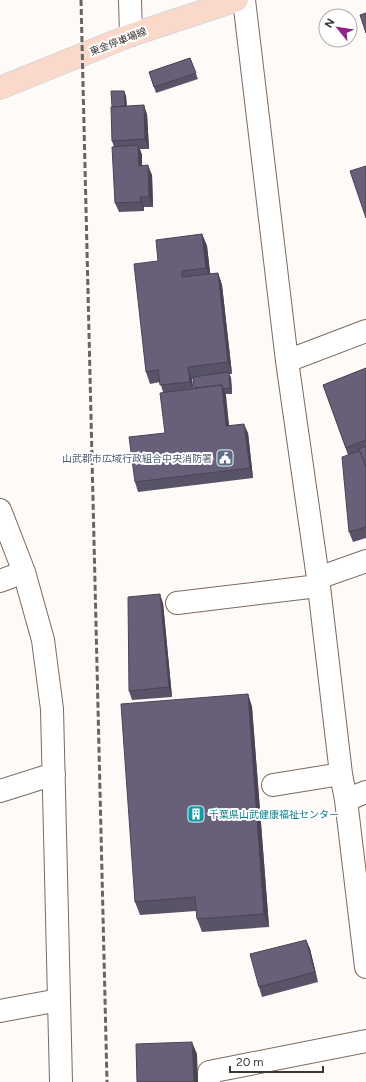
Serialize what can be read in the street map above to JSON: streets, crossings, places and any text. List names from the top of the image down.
{
  "streets": {
    "main road": ["東金停車場線"]
  },
  "places": {
    "public building": ["山武郡市広域行政組合中央消防署"],
    "building": ["千葉県山武健康福祉センター"]
  },
  "scale_bar": "20 m",
  "north": "top left"
}
